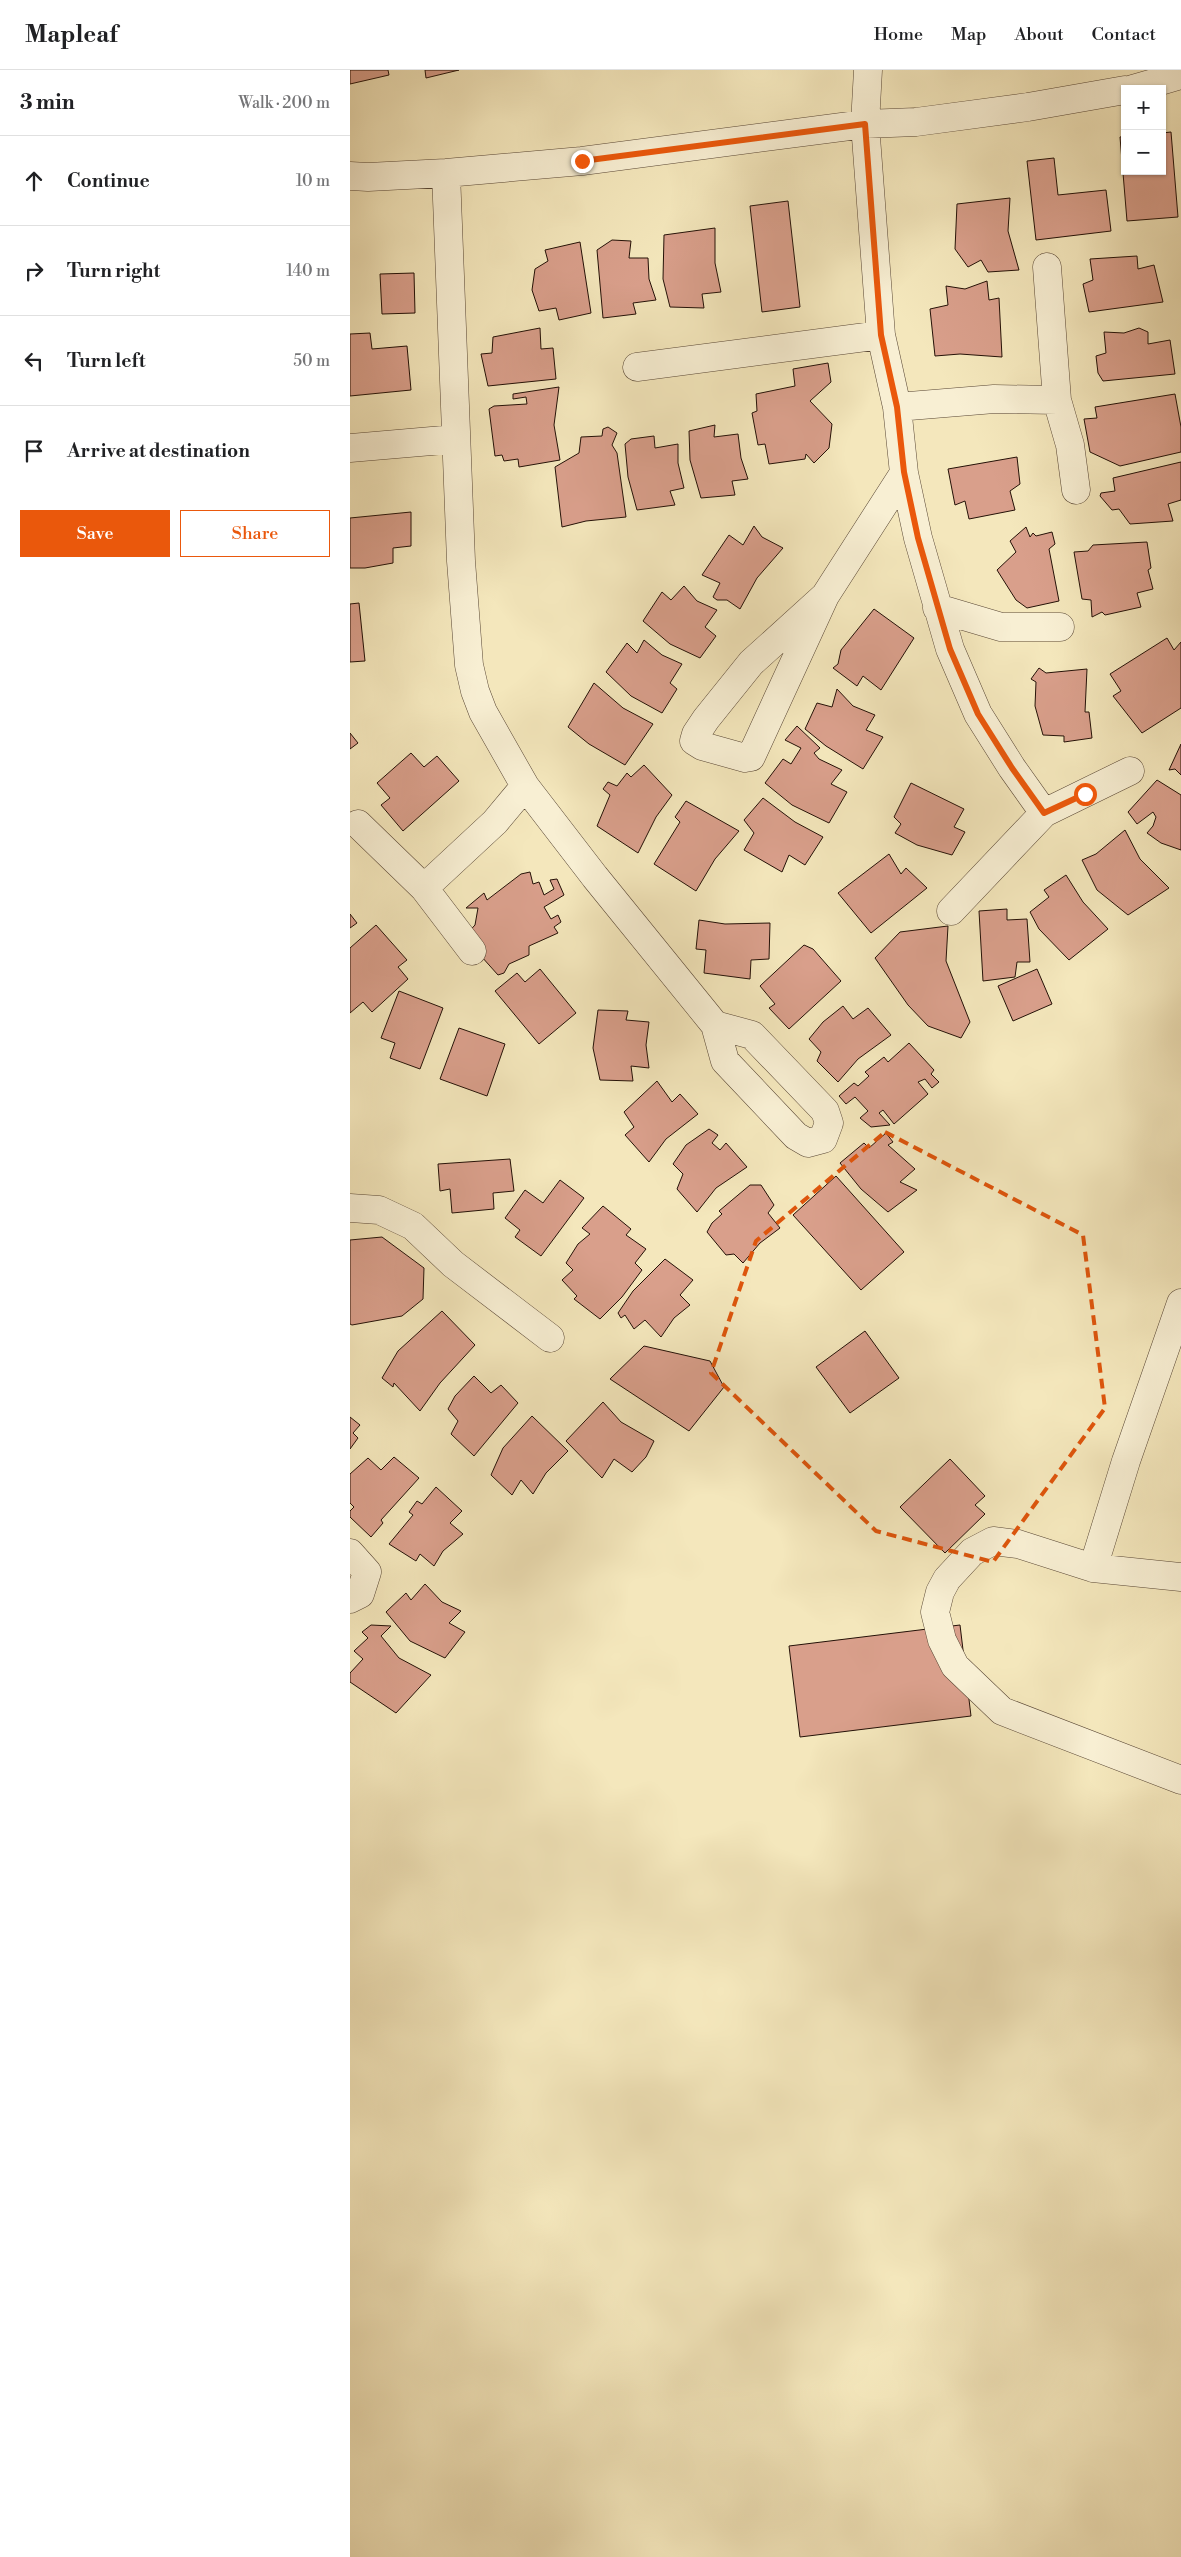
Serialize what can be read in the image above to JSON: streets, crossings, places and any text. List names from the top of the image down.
{
  "page": {
    "header": "Mapleaf",
    "nav": [
      "Home",
      "Map",
      "About",
      "Contact"
    ],
    "heading": ["3 min", "Walk · 200 m"],
    "map_buttons": ["+", "−"],
    "list": [
      ["Continue", "10 m"],
      ["Turn right", "140 m"],
      ["Turn left", "50 m"],
      "Arrive at destination"
    ],
    "buttons": ["Save", "Share"]
  }
}
